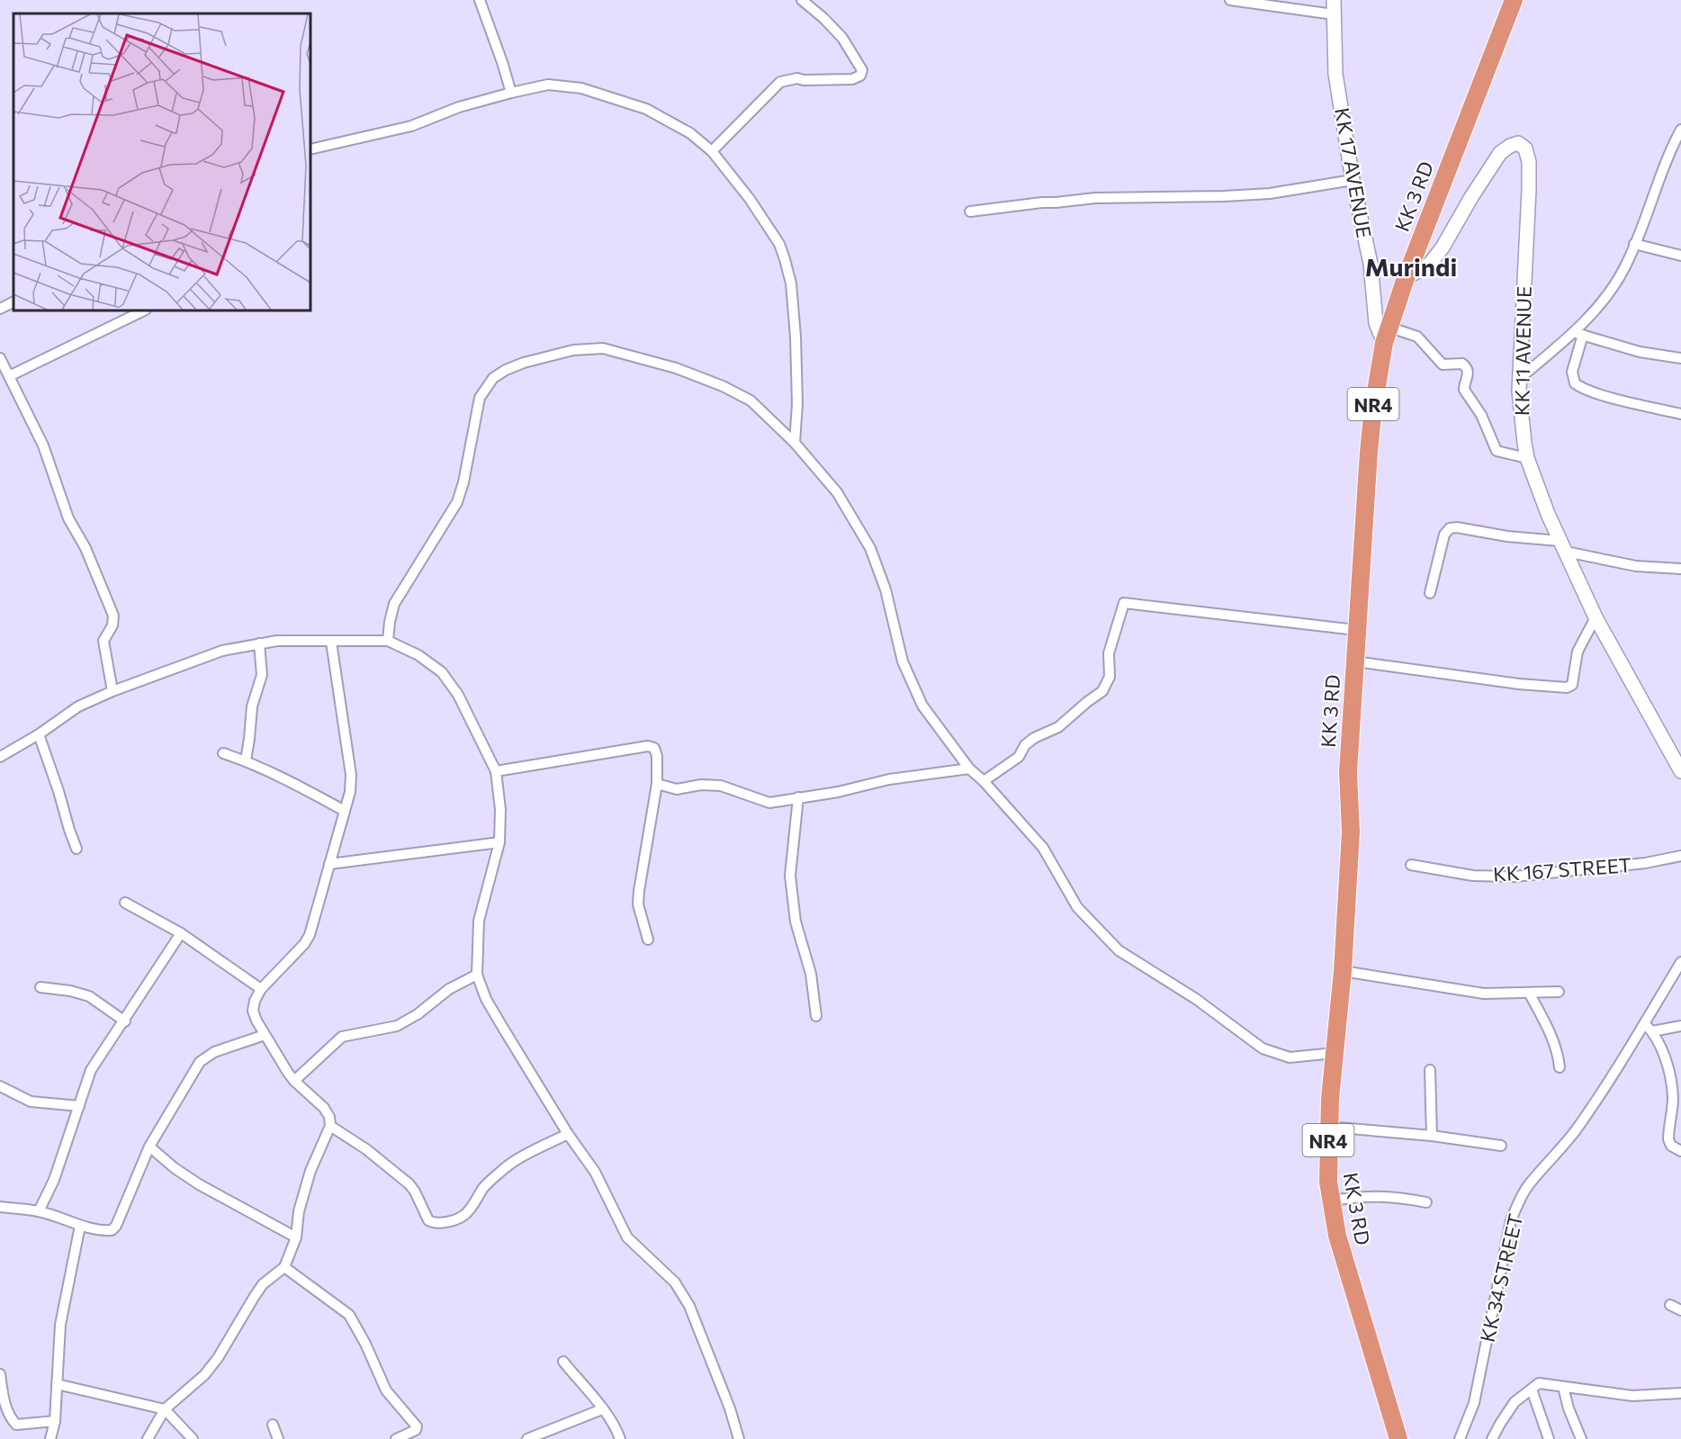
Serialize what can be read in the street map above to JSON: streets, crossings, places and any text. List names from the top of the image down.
{
  "streets": {
    "highway": ["KK 3 RD", "NR4"],
    "main road": ["KK 17 AVENUE", "KK 11 AVENUE"],
    "street": ["KK 167 STREET", "KK 34 STREET"]
  },
  "crossings": [
    ["KK 17 AVENUE", "KK 3 RD"],
    ["KK 3 RD", "KK 11 AVENUE"]
  ],
  "districts": ["Murindi"]
}
